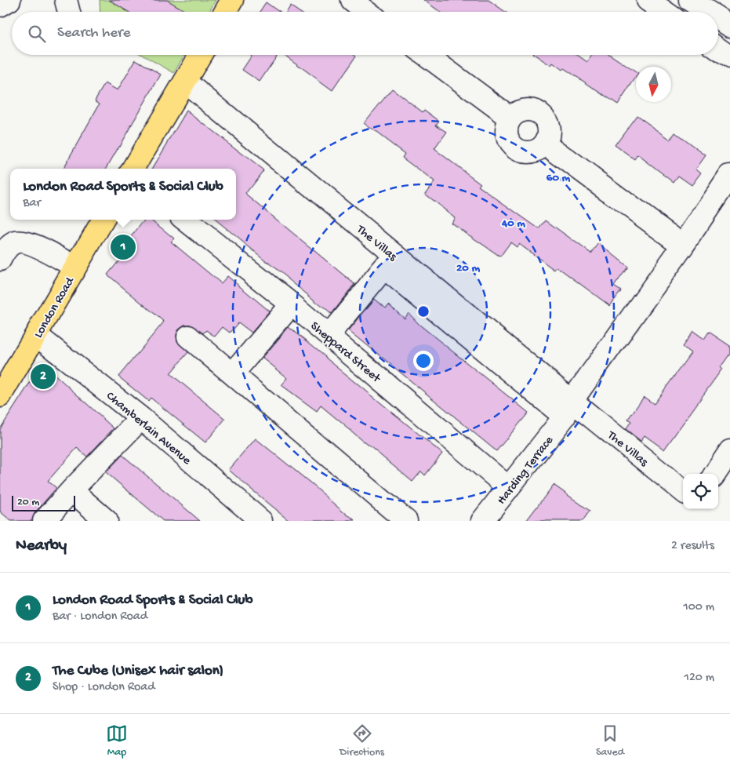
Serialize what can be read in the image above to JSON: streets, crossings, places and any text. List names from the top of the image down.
{
  "streets": {
    "main road": ["London Road"],
    "street": [
      "The Villas",
      "Sheppard Street",
      "Chamberlain Avenue",
      "Harding Terrace"
    ]
  },
  "crossings": [
    ["The Villas", "Sheppard Street"],
    ["The Villas", "Harding Terrace"],
    ["London Road", "Chamberlain Avenue"],
    ["Sheppard Street", "Harding Terrace"]
  ],
  "scale_bar": "20 m",
  "north": "bottom",
  "page": {
    "search": "Search here",
    "popup": ["London Road Sports & Social Club", "Bar"],
    "pins": ["1", "2"],
    "scale": "20 m",
    "heading": ["Nearby", "2 results"],
    "list": [
      {
        "mark": "1",
        "name": "London Road Sports & Social Club",
        "note": "Bar · London Road",
        "value": "100 m"
      },
      {
        "mark": "2",
        "name": "The Cube (Unisex hair salon)",
        "note": "Shop · London Road",
        "value": "120 m"
      }
    ],
    "nav": ["Map", "Directions", "Saved"]
  },
  "rings": ["60 m", "40 m", "20 m"]
}
